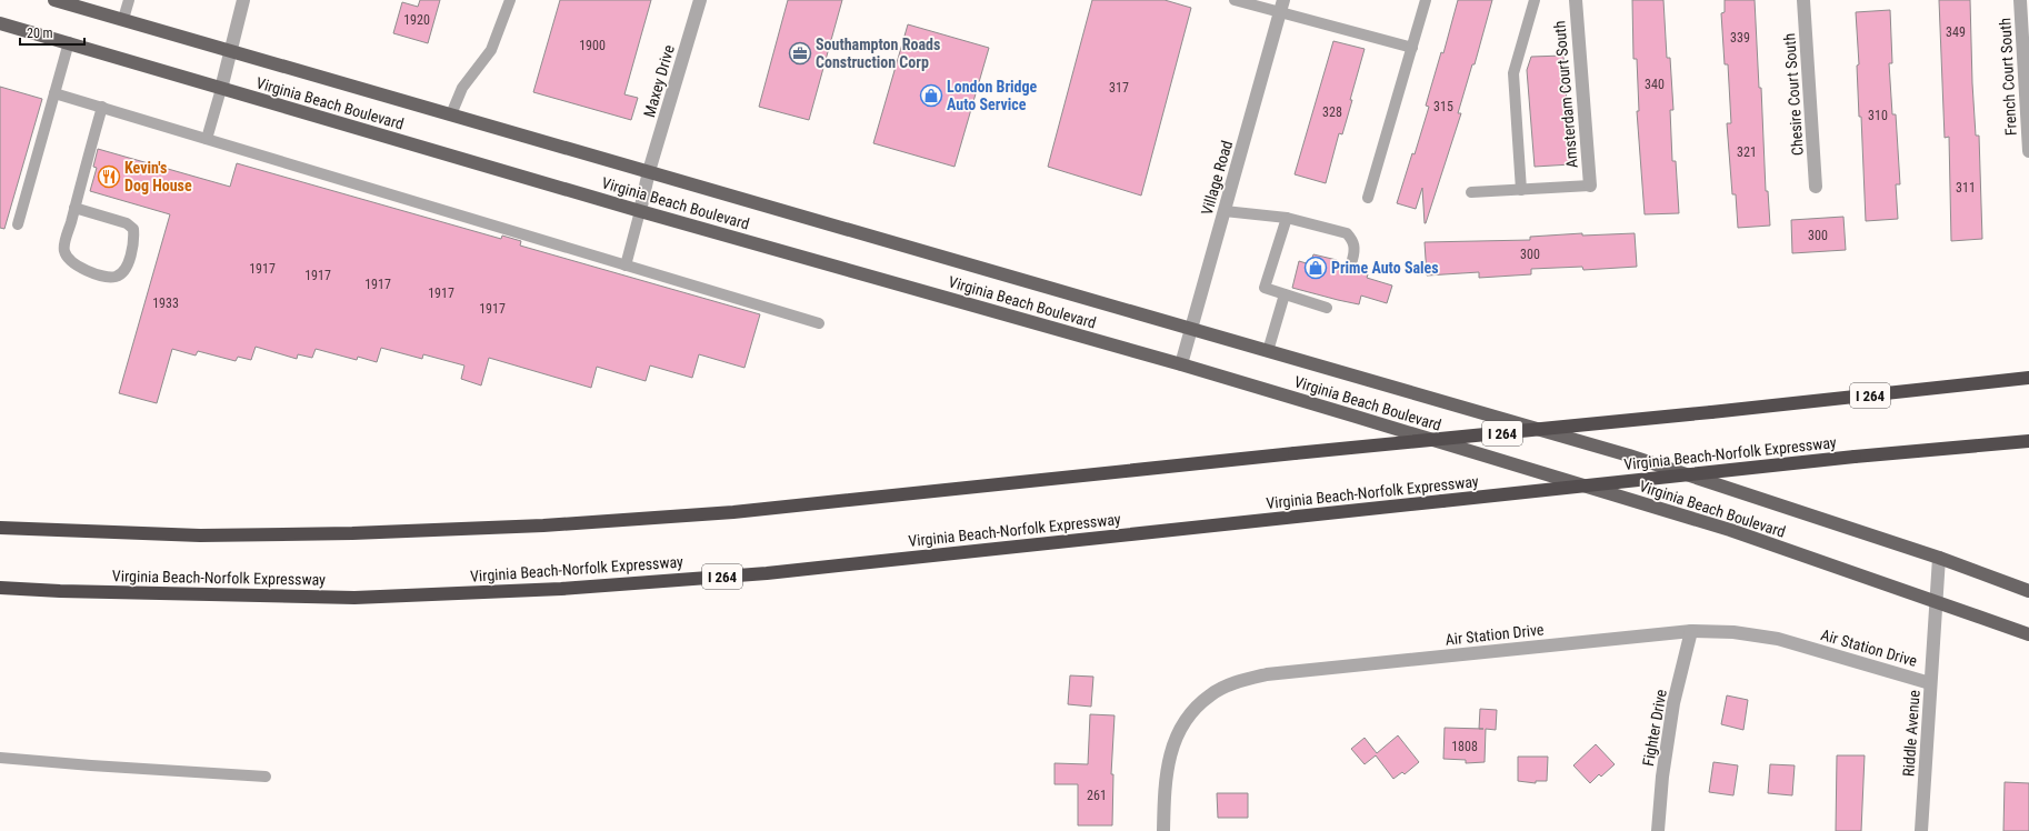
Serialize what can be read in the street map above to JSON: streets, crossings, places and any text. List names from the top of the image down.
{
  "streets": {
    "highway": ["I 264", "Virginia Beach-Norfolk Expressway"],
    "main road": ["Virginia Beach Boulevard"],
    "street": [
      "French Court South",
      "Maxey Drive",
      "Amsterdam Court South",
      "Chesire Court South",
      "Village Road",
      "Air Station Drive",
      "Fighter Drive",
      "Riddle Avenue"
    ]
  },
  "crossings": [
    ["Maxey Drive", "Virginia Beach Boulevard"],
    ["Virginia Beach Boulevard", "Village Road"],
    ["Virginia Beach Boulevard", "Riddle Avenue"],
    ["Air Station Drive", "Fighter Drive"],
    ["Air Station Drive", "Riddle Avenue"]
  ],
  "places": {
    "office": ["Southampton Roads Construction Corp"],
    "shop": ["London Bridge Auto Service", "Prime Auto Sales"],
    "restaurant": ["Kevin's Dog House"]
  },
  "house_numbers": [
    "1920",
    "349",
    "339",
    "1900",
    "340",
    "317",
    "315",
    "328",
    "310",
    "321",
    "311",
    "300",
    "300",
    "1917",
    "1917",
    "1917",
    "1917",
    "1933",
    "1917",
    "1808",
    "261"
  ],
  "scale_bar": "20 m"
}
